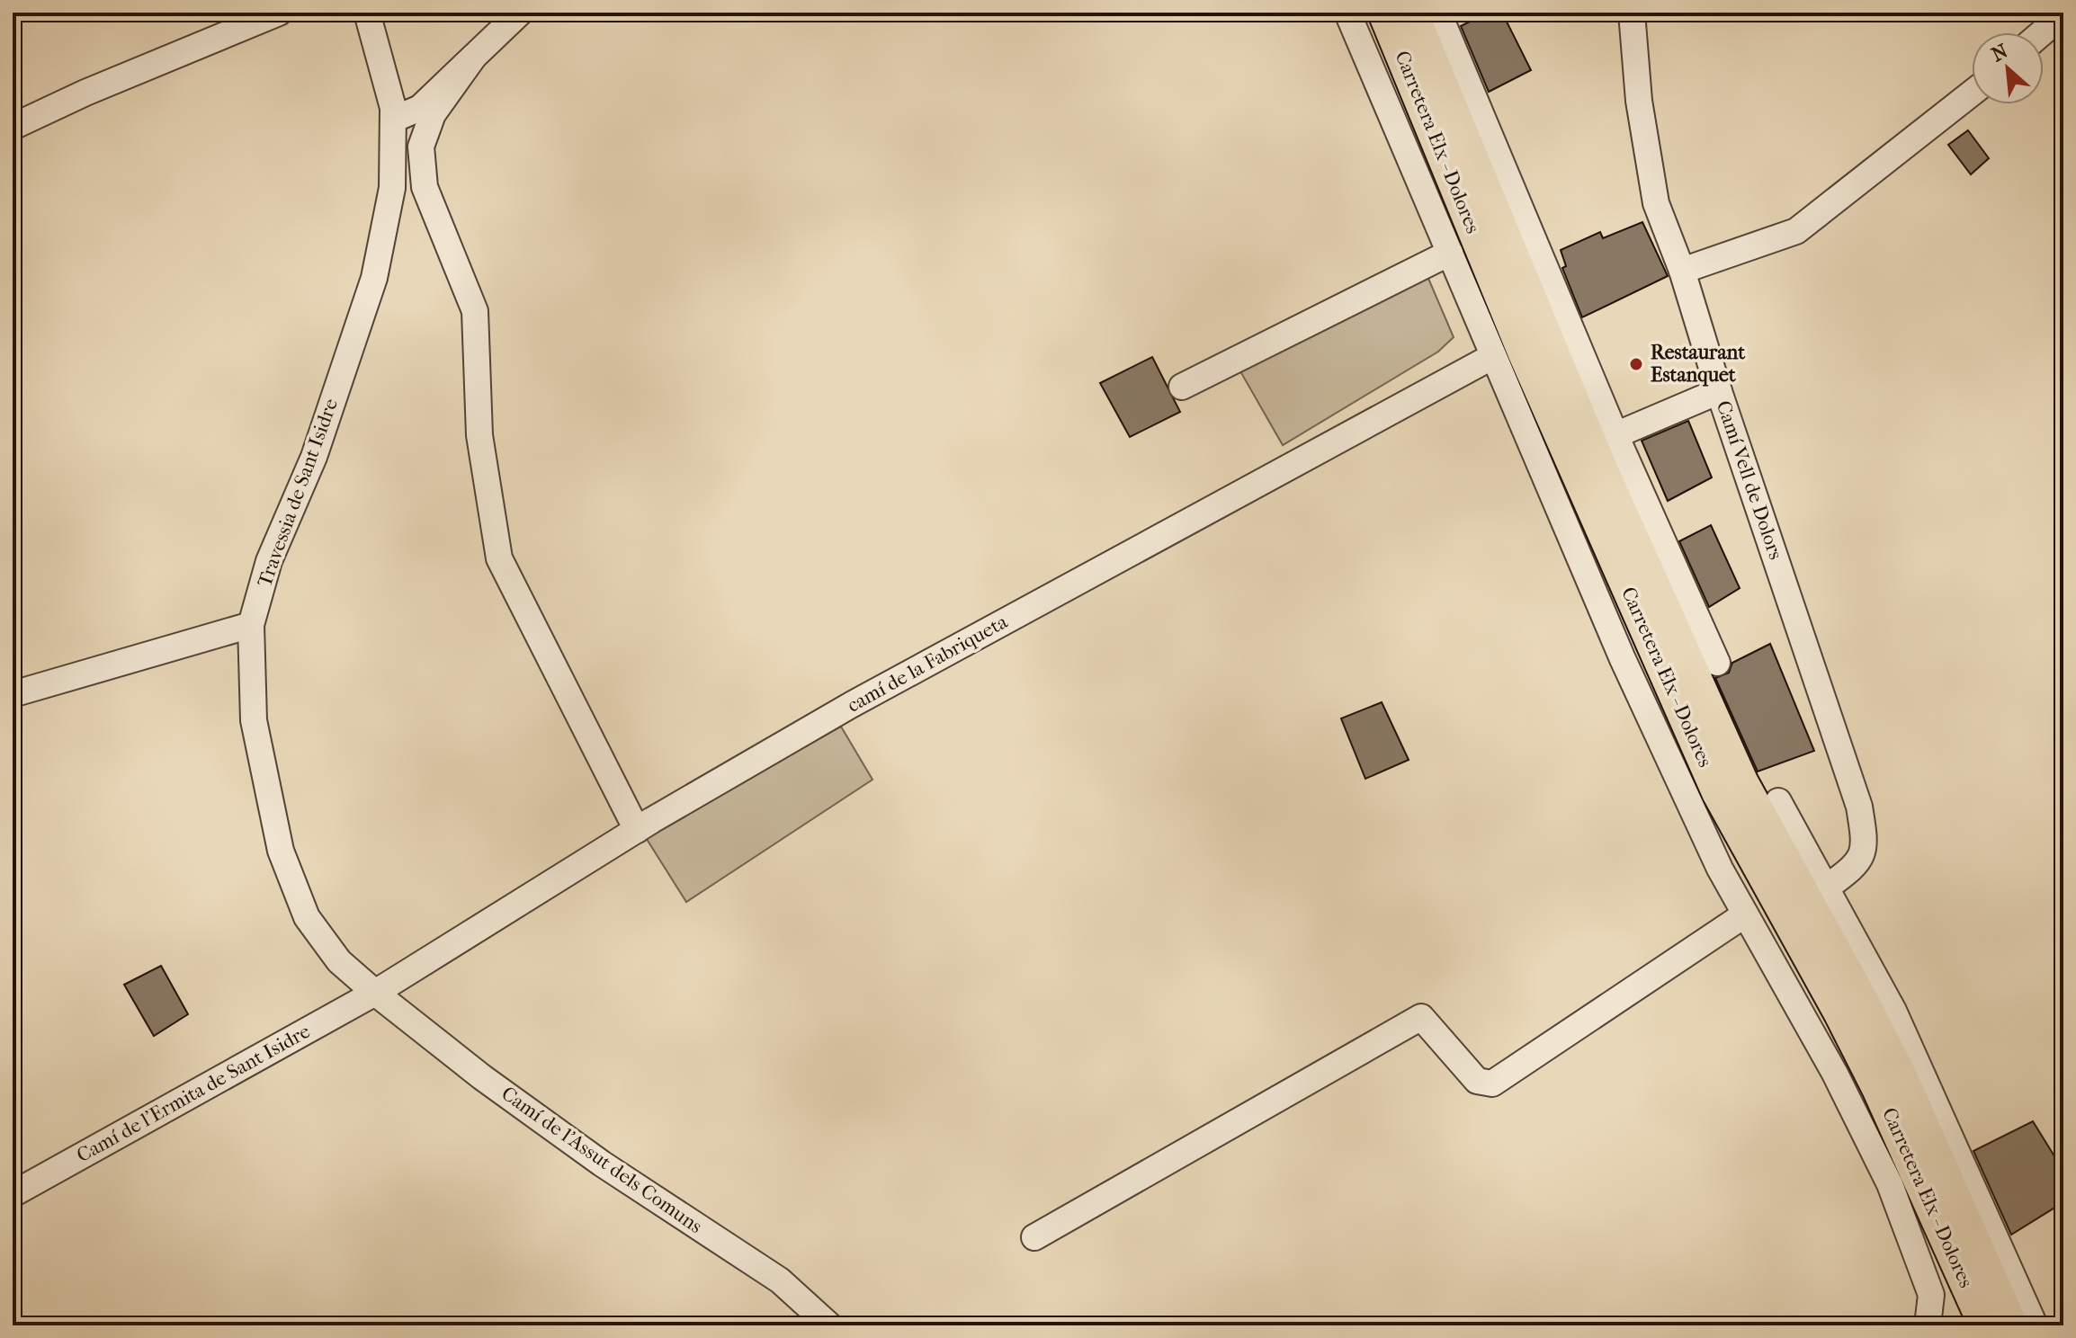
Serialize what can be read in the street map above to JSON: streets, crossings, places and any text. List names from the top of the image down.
{
  "streets": {
    "main road": ["Carretera Elx - Dolores"],
    "street": [
      "Camí Vell de Dolors",
      "Travessia de Sant Isidre",
      "camí de la Fabriqueta",
      "Camí de l'Ermita de Sant Isidre",
      "Camí de l'Assut dels Comuns"
    ]
  },
  "crossings": [
    ["Travessia de Sant Isidre", "camí de la Fabriqueta"],
    ["Travessia de Sant Isidre", "Camí de l'Ermita de Sant Isidre"],
    ["Travessia de Sant Isidre", "Camí de l'Assut dels Comuns"],
    ["camí de la Fabriqueta", "Camí de l'Ermita de Sant Isidre"],
    ["camí de la Fabriqueta", "Camí de l'Assut dels Comuns"],
    ["Camí de l'Ermita de Sant Isidre", "Camí de l'Assut dels Comuns"]
  ],
  "places": ["Restaurant Estanquet"],
  "north": "top left"
}
